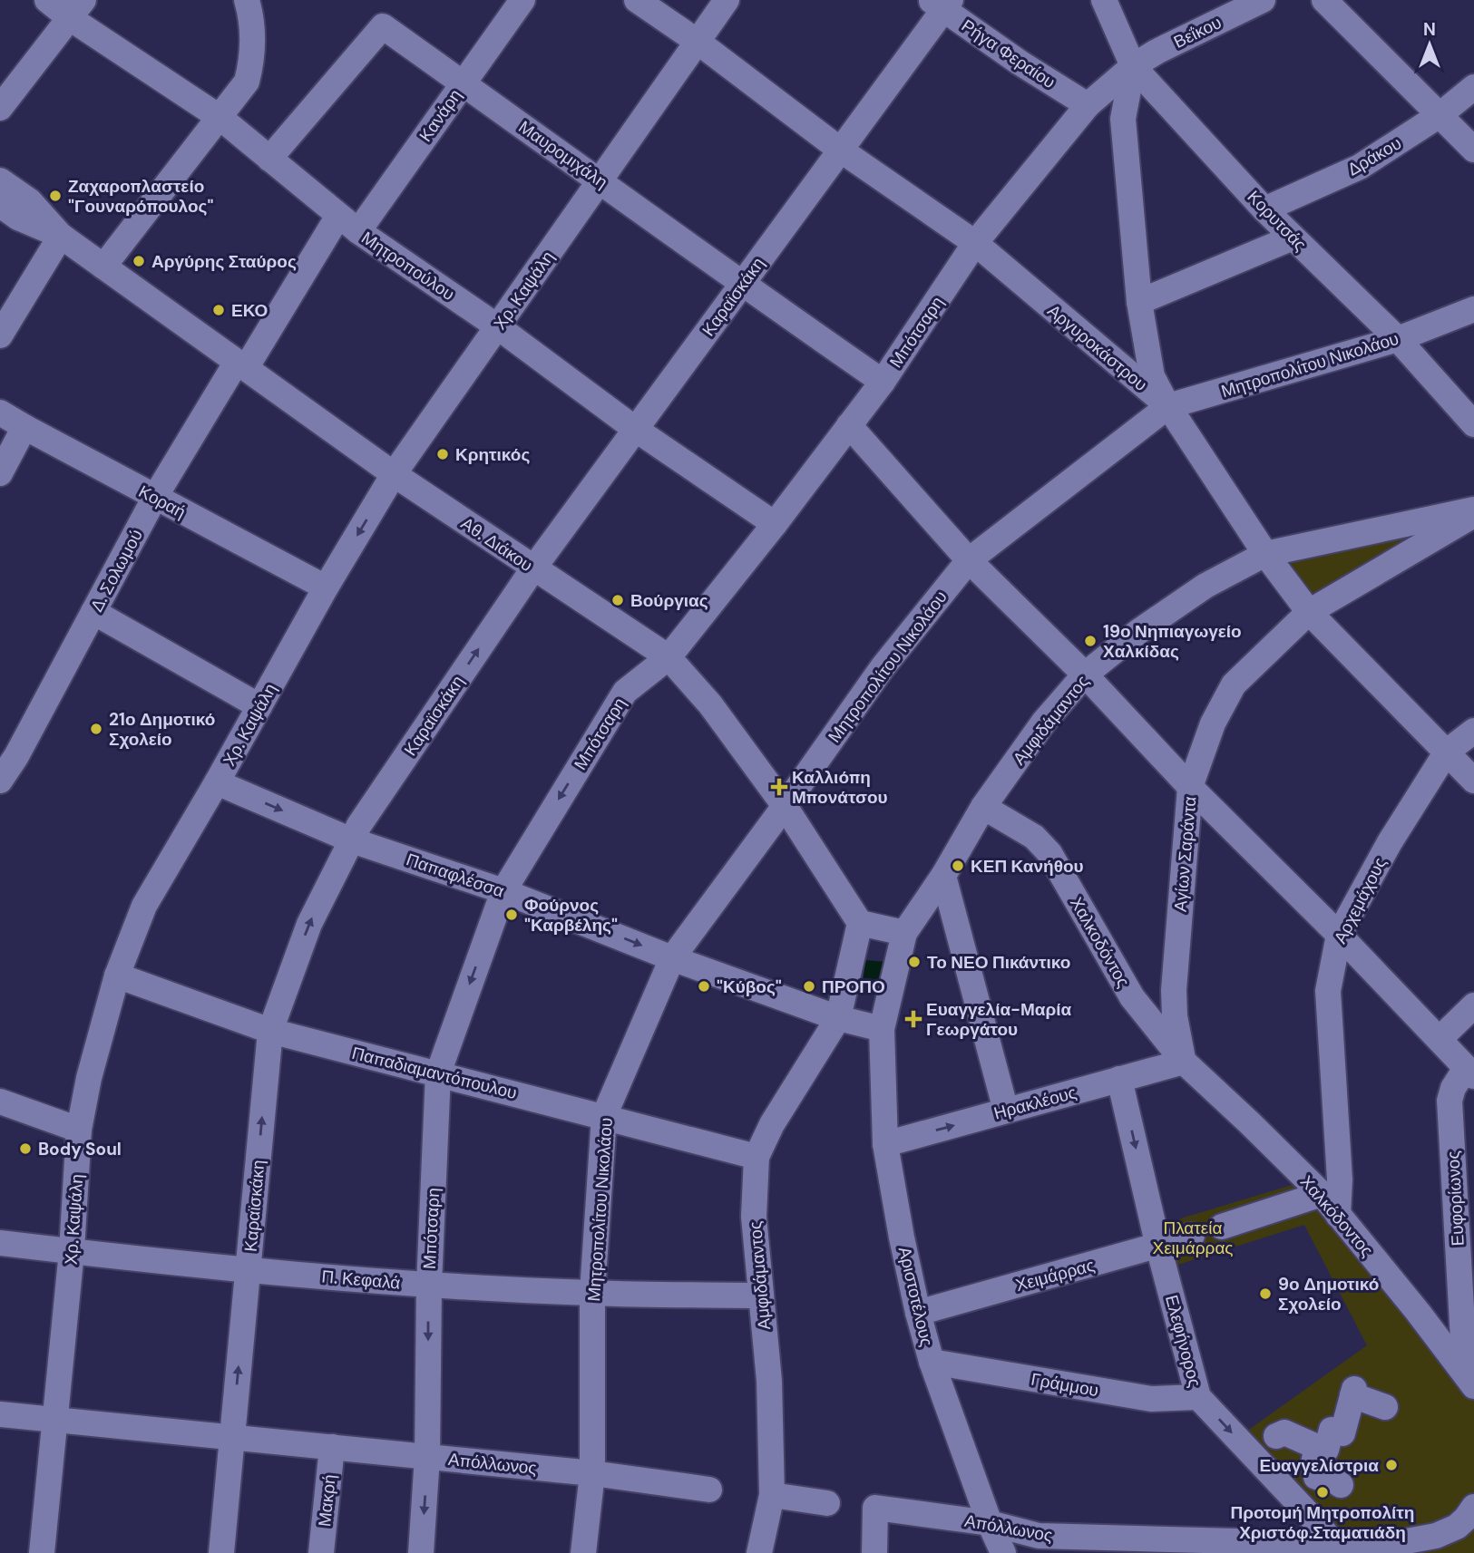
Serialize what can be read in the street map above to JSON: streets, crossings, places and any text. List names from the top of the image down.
{
  "streets": {
    "street": [
      "Βεΐκου",
      "Ρήγα Φεραίου",
      "Κανάρη",
      "Μαυρομιχάλη",
      "Δράκου",
      "Κορυτσάς",
      "Μητροπούλου",
      "Χρ. Καψάλη",
      "Καραϊσκάκη",
      "Μπότσαρη",
      "Αργυροκάστρου",
      "Μητροπολίτου Νικολάου",
      "Κοραή",
      "Αθ. Διάκου",
      "Δ. Σολωμού",
      "Αμφιδάμαντος",
      "Αγίων Σαράντα",
      "Παπαφλέσσα",
      "Αρχεμάχους",
      "Χαλκοδόντος",
      "Παπαδιαμαντόπουλου",
      "Ηρακλέους",
      "Ευφορίωνος",
      "Χαλκόδοντος",
      "Χειμάρρας",
      "Π. Κεφαλά",
      "Αριστοτέλους",
      "Ελεφήνορος",
      "Γράμμου",
      "Απόλλωνος",
      "Μακρή"
    ]
  },
  "crossings": [
    ["Βεΐκου", "Κορυτσάς"],
    ["Βεΐκου", "Μπότσαρη"],
    ["Ρήγα Φεραίου", "Καραϊσκάκη"],
    ["Ρήγα Φεραίου", "Μπότσαρη"],
    ["Κανάρη", "Μαυρομιχάλη"],
    ["Κανάρη", "Μητροπούλου"],
    ["Κανάρη", "Αθ. Διάκου"],
    ["Κανάρη", "Δ. Σολωμού"],
    ["Μαυρομιχάλη", "Μητροπούλου"],
    ["Μαυρομιχάλη", "Χρ. Καψάλη"],
    ["Μαυρομιχάλη", "Καραϊσκάκη"],
    ["Μαυρομιχάλη", "Μπότσαρη"],
    ["Δράκου", "Κορυτσάς"],
    ["Κορυτσάς", "Μπότσαρη"],
    ["Κορυτσάς", "Μητροπολίτου Νικολάου"],
    ["Μητροπούλου", "Χρ. Καψάλη"],
    ["Μητροπούλου", "Καραϊσκάκη"],
    ["Μητροπούλου", "Μπότσαρη"],
    ["Χρ. Καψάλη", "Αργυροκάστρου"],
    ["Χρ. Καψάλη", "Κοραή"],
    ["Χρ. Καψάλη", "Αθ. Διάκου"],
    ["Χρ. Καψάλη", "Παπαφλέσσα"],
    ["Χρ. Καψάλη", "Παπαδιαμαντόπουλου"],
    ["Χρ. Καψάλη", "Π. Κεφαλά"],
    ["Καραϊσκάκη", "Αργυροκάστρου"],
    ["Καραϊσκάκη", "Αθ. Διάκου"],
    ["Καραϊσκάκη", "Παπαφλέσσα"],
    ["Καραϊσκάκη", "Παπαδιαμαντόπουλου"],
    ["Καραϊσκάκη", "Π. Κεφαλά"],
    ["Καραϊσκάκη", "Απόλλωνος"],
    ["Μπότσαρη", "Αργυροκάστρου"],
    ["Μπότσαρη", "Αθ. Διάκου"],
    ["Μπότσαρη", "Παπαφλέσσα"],
    ["Μπότσαρη", "Παπαδιαμαντόπουλου"],
    ["Μπότσαρη", "Π. Κεφαλά"],
    ["Μπότσαρη", "Απόλλωνος"],
    ["Αργυροκάστρου", "Μητροπολίτου Νικολάου"],
    ["Αργυροκάστρου", "Αμφιδάμαντος"],
    ["Αργυροκάστρου", "Αγίων Σαράντα"],
    ["Αργυροκάστρου", "Αρχεμάχους"],
    ["Μητροπολίτου Νικολάου", "Αθ. Διάκου"],
    ["Μητροπολίτου Νικολάου", "Παπαφλέσσα"],
    ["Μητροπολίτου Νικολάου", "Παπαδιαμαντόπουλου"],
    ["Μητροπολίτου Νικολάου", "Π. Κεφαλά"],
    ["Μητροπολίτου Νικολάου", "Απόλλωνος"],
    ["Κοραή", "Δ. Σολωμού"],
    ["Αθ. Διάκου", "Δ. Σολωμού"],
    ["Αθ. Διάκου", "Αμφιδάμαντος"],
    ["Αμφιδάμαντος", "Παπαφλέσσα"],
    ["Αμφιδάμαντος", "Χαλκοδόντος"],
    ["Αμφιδάμαντος", "Παπαδιαμαντόπουλου"],
    ["Αμφιδάμαντος", "Π. Κεφαλά"],
    ["Αμφιδάμαντος", "Αριστοτέλους"],
    ["Αγίων Σαράντα", "Χαλκοδόντος"],
    ["Αγίων Σαράντα", "Ηρακλέους"],
    ["Αγίων Σαράντα", "Χαλκόδοντος"],
    ["Παπαφλέσσα", "Αριστοτέλους"],
    ["Αρχεμάχους", "Χαλκόδοντος"],
    ["Χαλκοδόντος", "Ηρακλέους"],
    ["Χαλκοδόντος", "Χαλκόδοντος"],
    ["Ηρακλέους", "Χαλκόδοντος"],
    ["Ηρακλέους", "Αριστοτέλους"],
    ["Ηρακλέους", "Ελεφήνορος"],
    ["Ευφορίωνος", "Χαλκόδοντος"],
    ["Χαλκόδοντος", "Χειμάρρας"],
    ["Χειμάρρας", "Αριστοτέλους"],
    ["Χειμάρρας", "Ελεφήνορος"],
    ["Αριστοτέλους", "Γράμμου"],
    ["Αριστοτέλους", "Απόλλωνος"],
    ["Ελεφήνορος", "Γράμμου"],
    ["Ελεφήνορος", "Απόλλωνος"],
    ["Απόλλωνος", "Μακρή"]
  ],
  "one_way": [
    "Καραϊσκάκη",
    "Μπότσαρη",
    "Παπαφλέσσα",
    "Ηρακλέους",
    "Ελεφήνορος"
  ],
  "parks": ["Πλατεία Χειμάρρας"],
  "places": {
    "other": [
      "Ζαχαροπλαστείο \"Γουναρόπουλος\"",
      "Αργύρης Σταύρος",
      "ΕΚΟ",
      "Κρητικός",
      "Βούργιας",
      "19ο Νηπιαγωγείο Χαλκίδας",
      "21ο Δημοτικό Σχολείο",
      "ΚΕΠ Κανήθου",
      "Φούρνος \"Καρβέλης\"",
      "Το ΝΕΟ Πικάντικο",
      "\"Κύβος\"",
      "ΠΡΟΠΟ",
      "Body Soul",
      "9ο Δημοτικό Σχολείο",
      "Ευαγγελίστρια",
      "Προτομή Μητροπολίτη Χριστόφ.Σταματιάδη"
    ],
    "health": ["Καλλιόπη Μπονάτσου", "Ευαγγελία-Μαρία Γεωργάτου"]
  },
  "north": "top"
}
